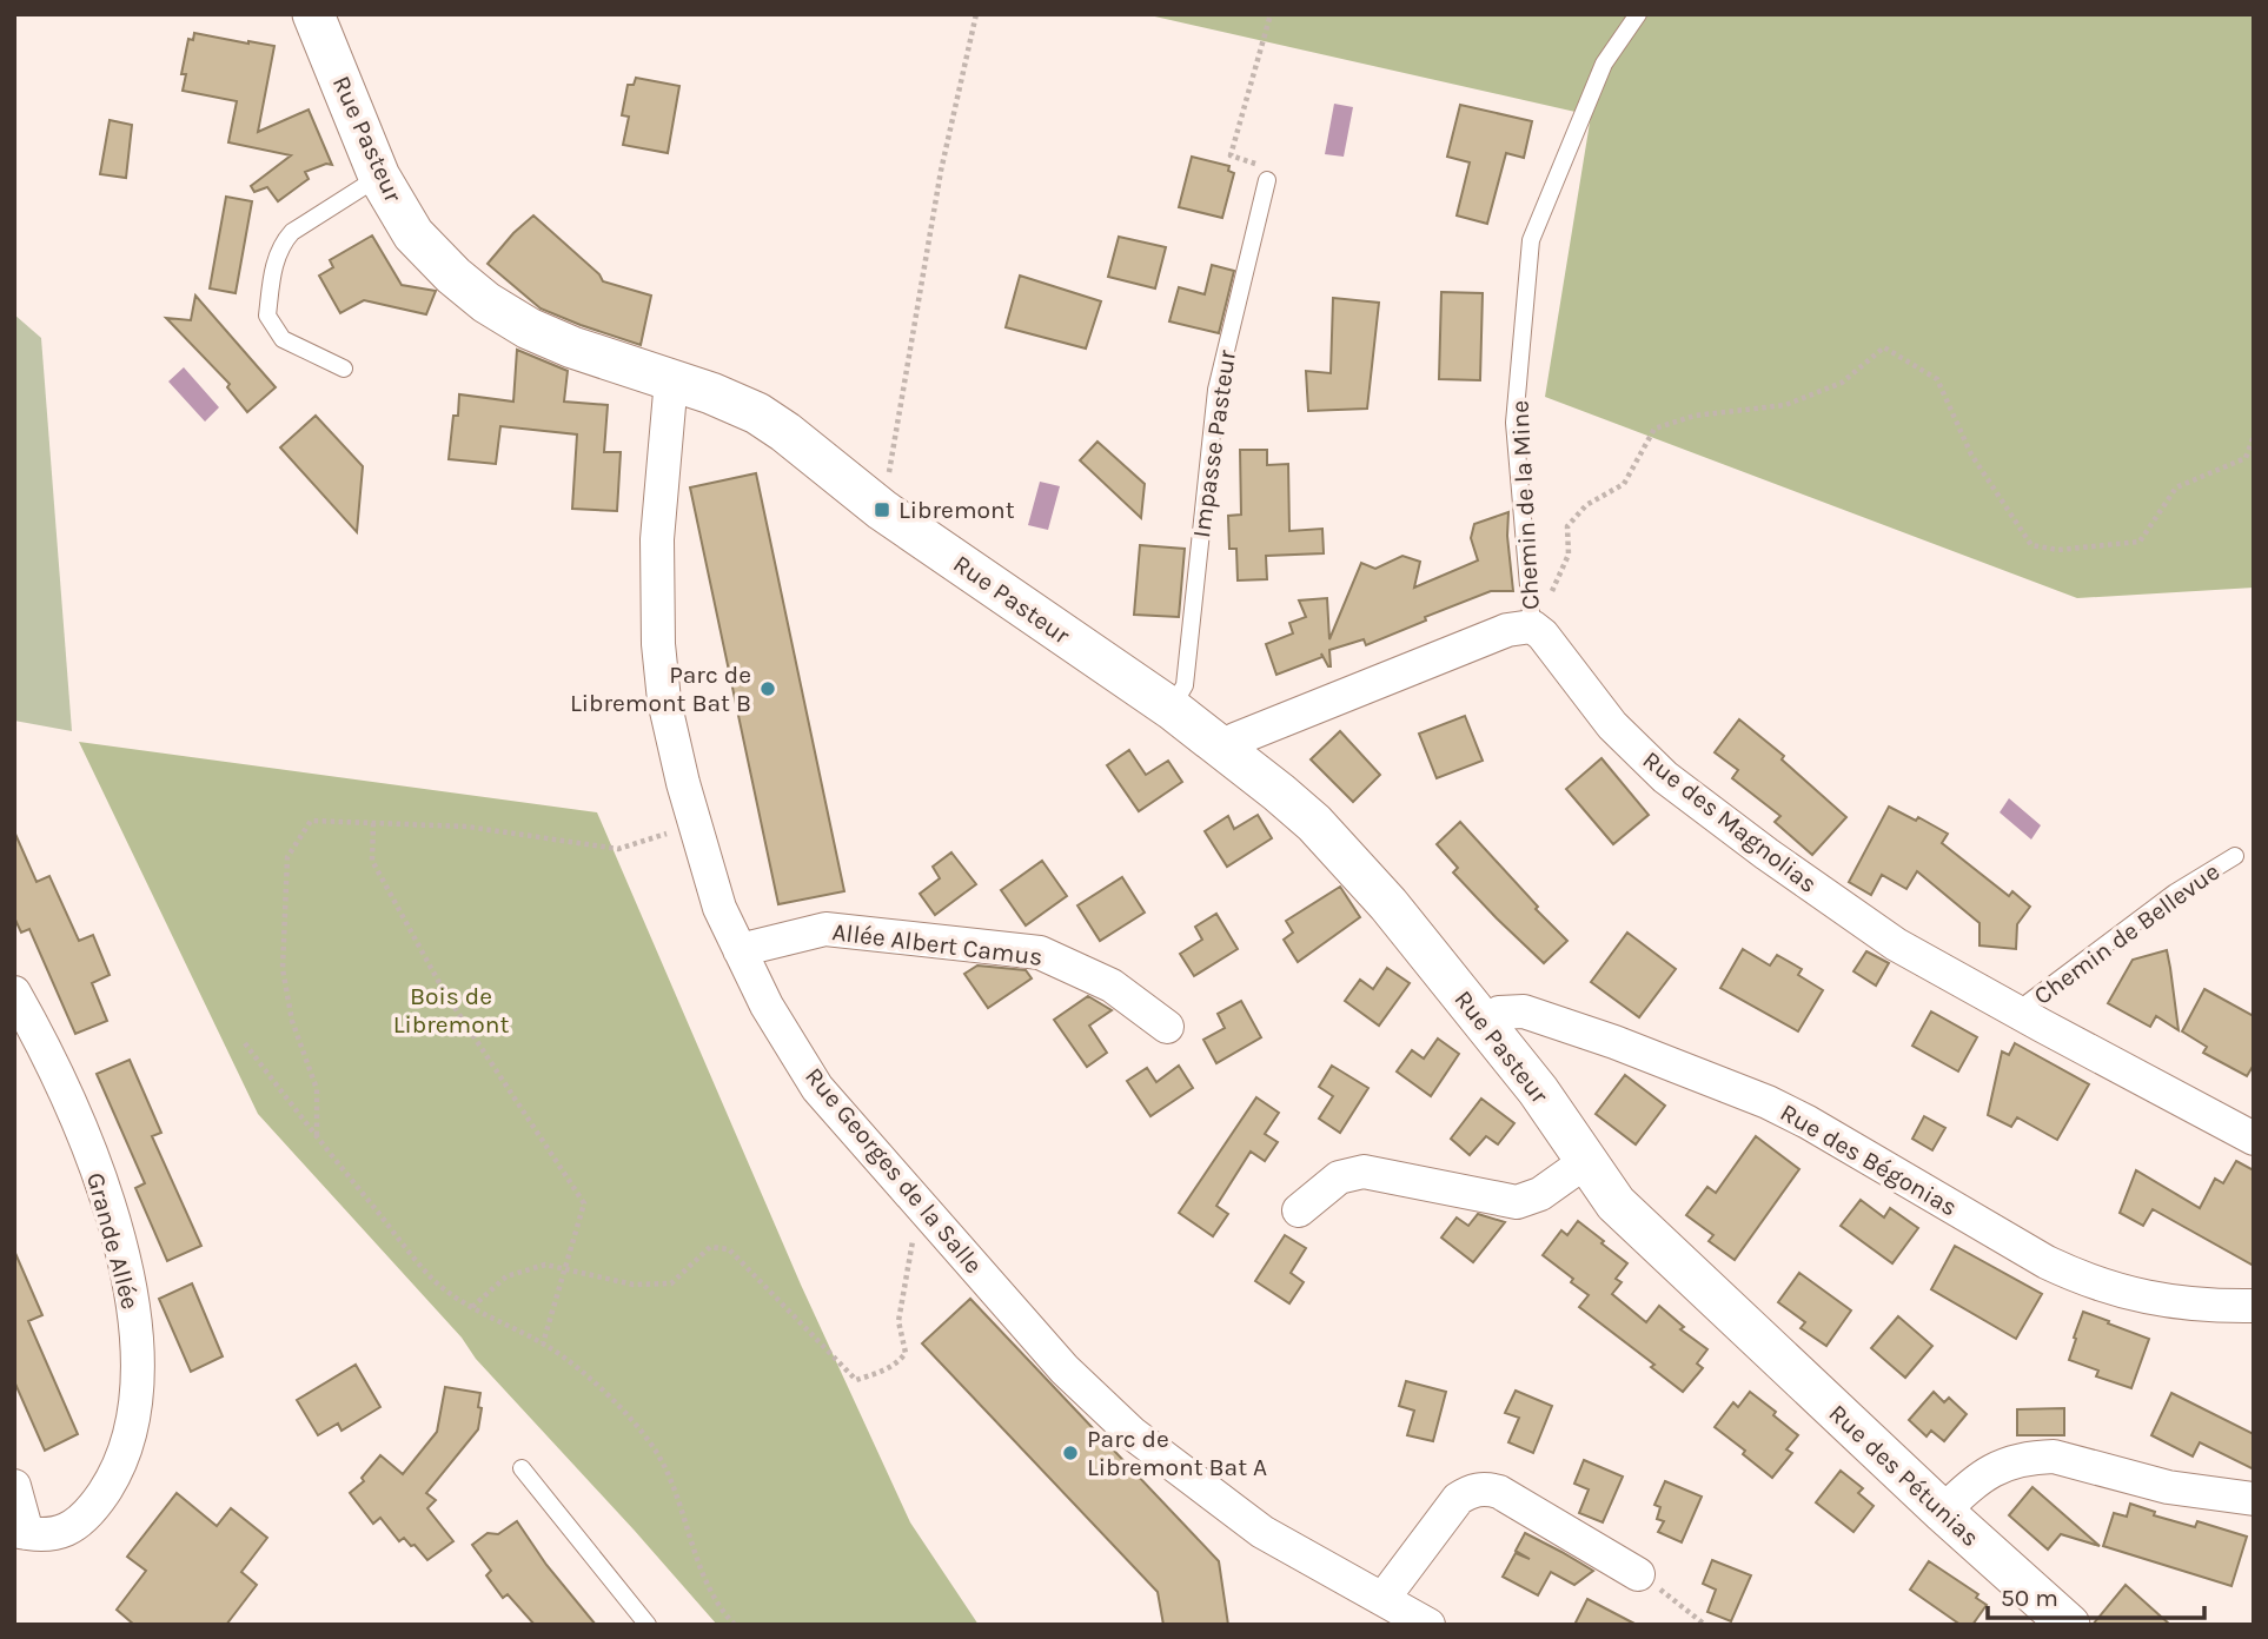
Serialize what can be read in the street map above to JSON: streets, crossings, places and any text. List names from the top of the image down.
{
  "streets": {
    "street": [
      "Rue Pasteur",
      "Rue des Magnolias",
      "Allée Albert Camus",
      "Rue des Bégonias",
      "Rue Georges de la Salle",
      "Grande Allée",
      "Rue des Pétunias"
    ],
    "lane": ["Impasse Pasteur", "Chemin de la Mine", "Chemin de Bellevue"]
  },
  "crossings": [
    ["Rue Pasteur", "Impasse Pasteur"],
    ["Rue Pasteur", "Rue des Bégonias"],
    ["Rue Pasteur", "Rue Georges de la Salle"],
    ["Rue Pasteur", "Rue des Pétunias"],
    ["Chemin de la Mine", "Rue des Magnolias"],
    ["Rue des Magnolias", "Chemin de Bellevue"],
    ["Allée Albert Camus", "Rue Georges de la Salle"]
  ],
  "parks": ["Bois de Libremont"],
  "places": {
    "transit": ["Libremont"],
    "other": ["Parc de Libremont Bat B", "Parc de Libremont Bat A"]
  },
  "scale_bar": "50 m"
}
